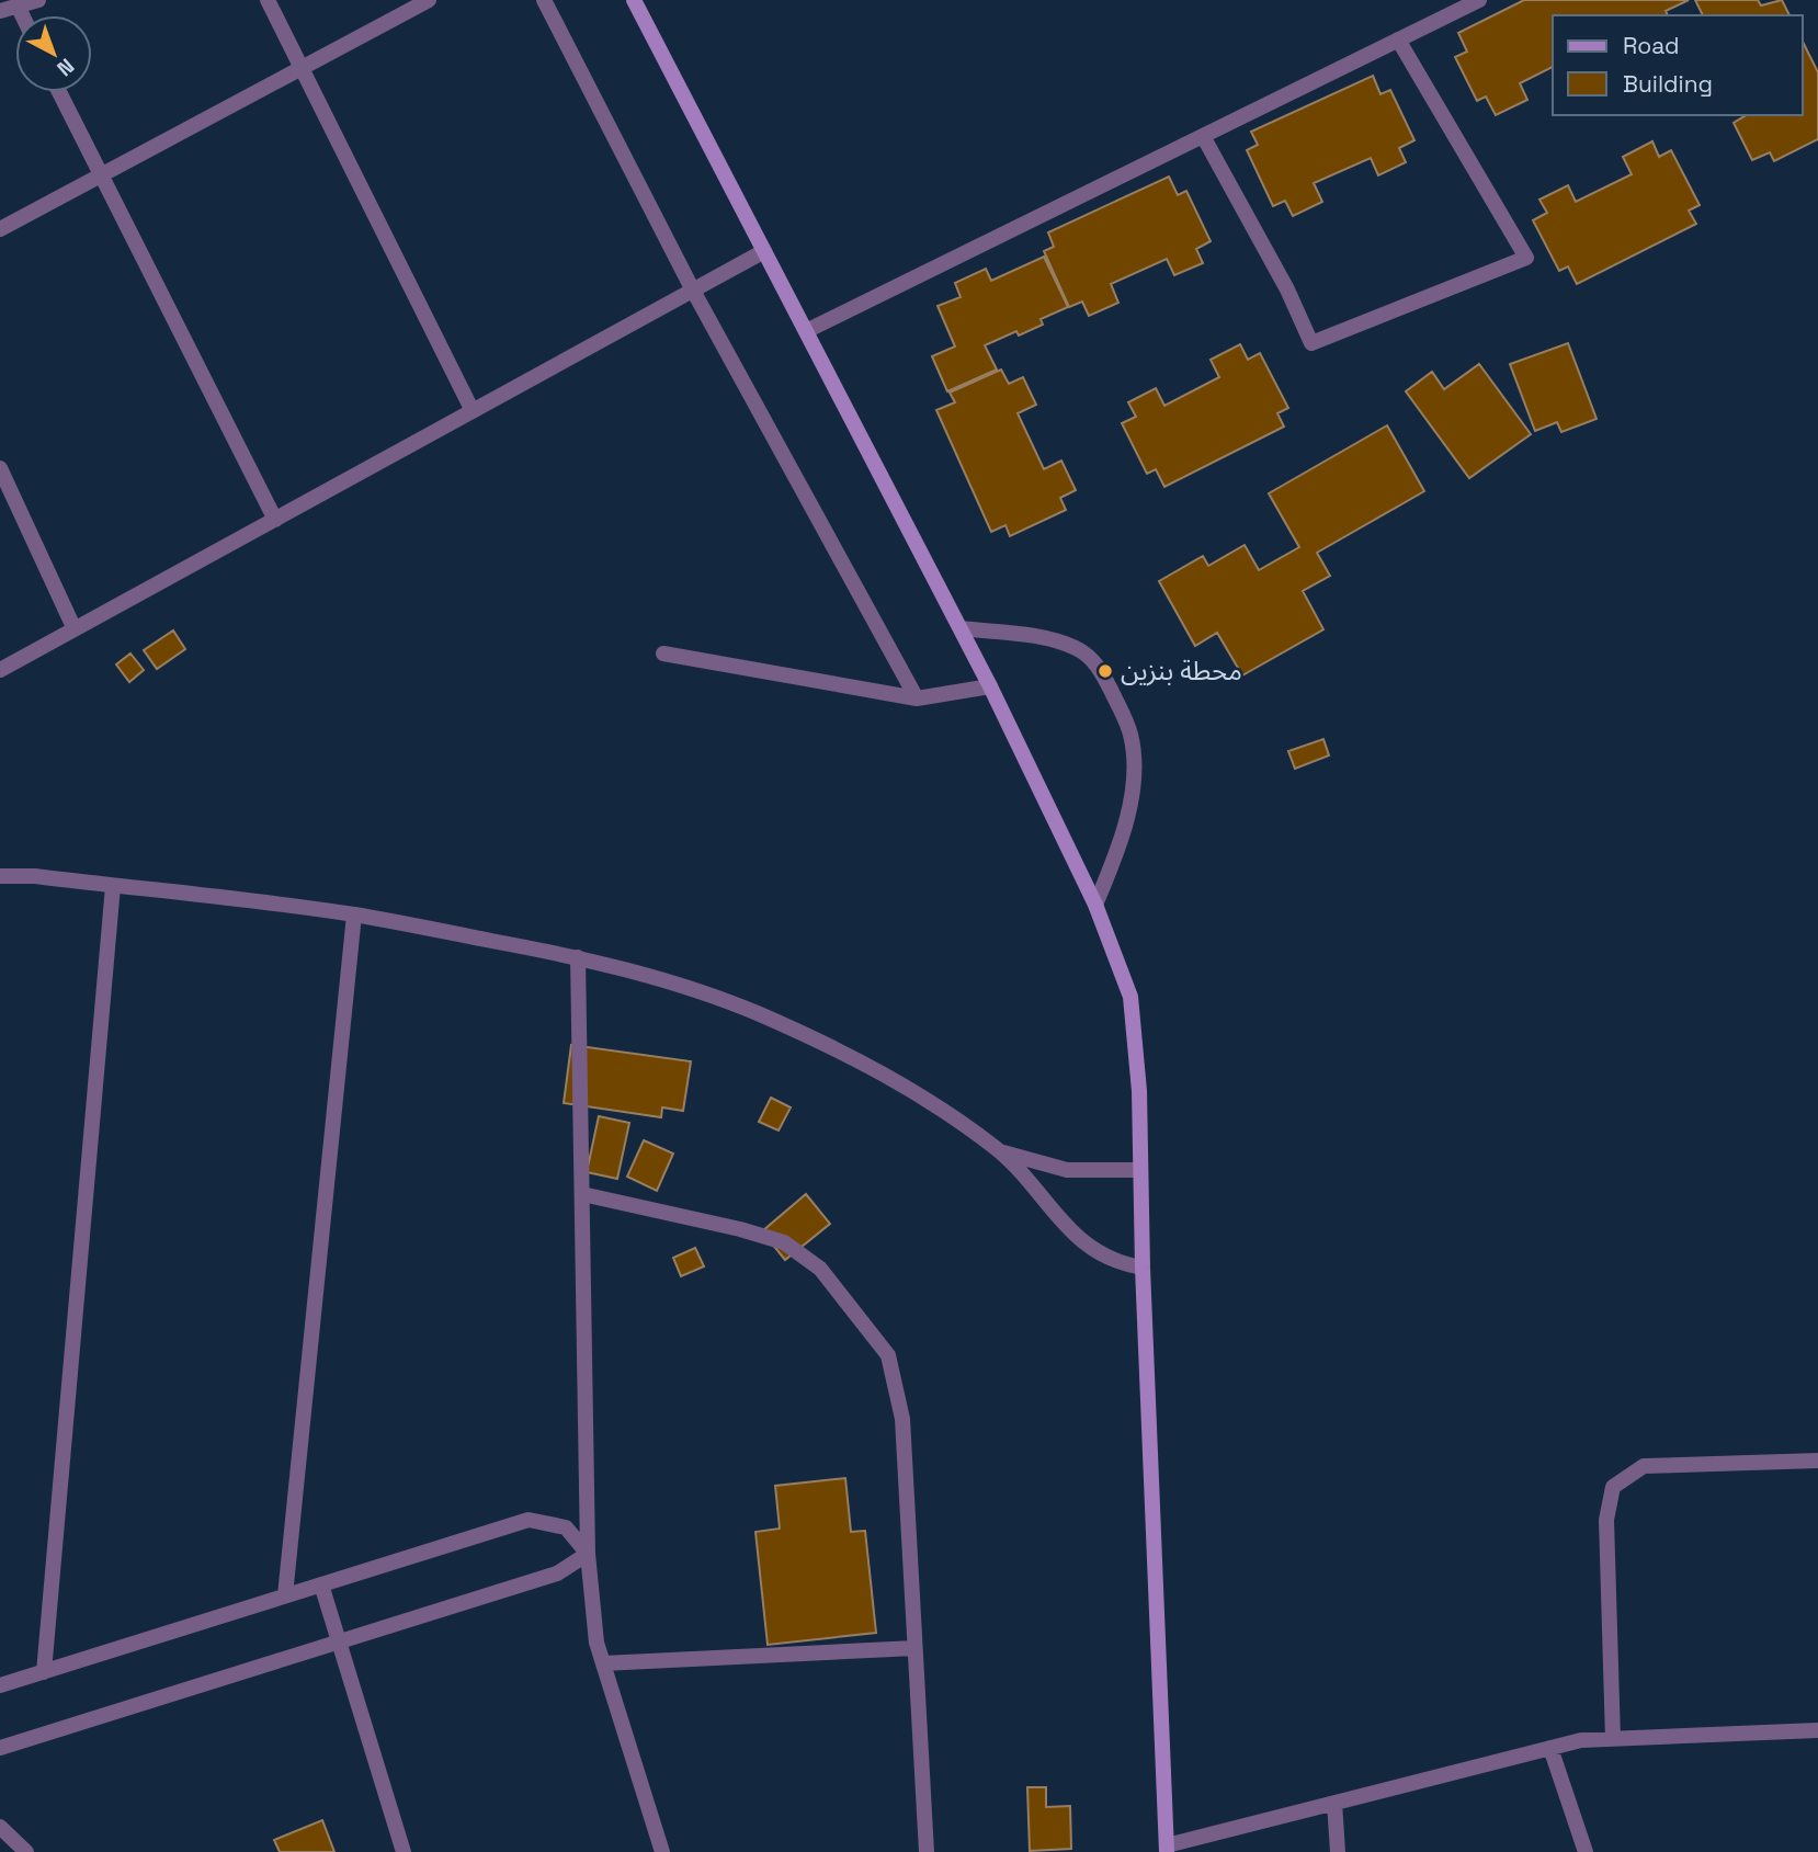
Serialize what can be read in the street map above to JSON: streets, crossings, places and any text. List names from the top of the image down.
{
  "places": ["محطة بنزين"],
  "legend": ["Road", "Building"],
  "north": "bottom right"
}
